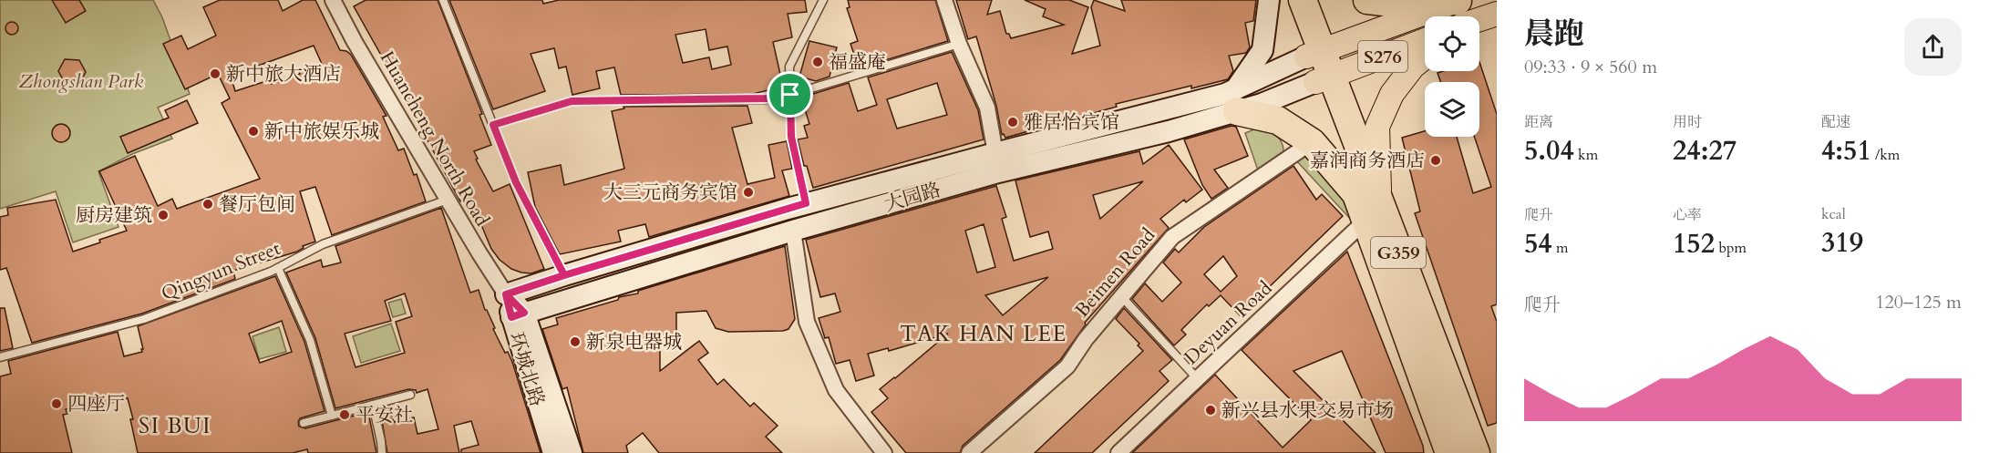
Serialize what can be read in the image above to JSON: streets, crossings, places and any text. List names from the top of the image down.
{
  "streets": {
    "highway": ["G359"],
    "main road": ["S276", "大园路", "环城北路"],
    "street": ["Huancheng North Road", "Beimen Road", "Deyuan Road"],
    "lane": ["Qingyun Street"]
  },
  "crossings": [
    ["S276", "大园路"],
    ["S276", "G359"],
    ["Huancheng North Road", "大园路"],
    ["Huancheng North Road", "Qingyun Street"],
    ["Huancheng North Road", "环城北路"],
    ["大园路", "G359"],
    ["大园路", "环城北路"],
    ["G359", "Deyuan Road"]
  ],
  "districts": ["TAK HAN LEE", "SI BUI"],
  "parks": ["Zhongshan Park"],
  "places": [
    "福盛庵",
    "新中旅大酒店",
    "雅居怡宾馆",
    "新中旅娱乐城",
    "嘉润商务酒店",
    "大三元商务宾馆",
    "餐厅包间",
    "厨房建筑",
    "新泉电器城",
    "四座厅",
    "新兴县水果交易市场",
    "平安社"
  ],
  "page": {
    "heading": ["晨跑", "09:33 · 9 × 560 m"],
    "stats": [
      ["距离", "5.04 km"],
      ["用时", "24:27"],
      ["配速", "4:51 /km"],
      ["爬升", "54 m"],
      ["心率", "152 bpm"],
      ["kcal", "319"]
    ],
    "chart": ["爬升", "120–125 m"]
  }
}
